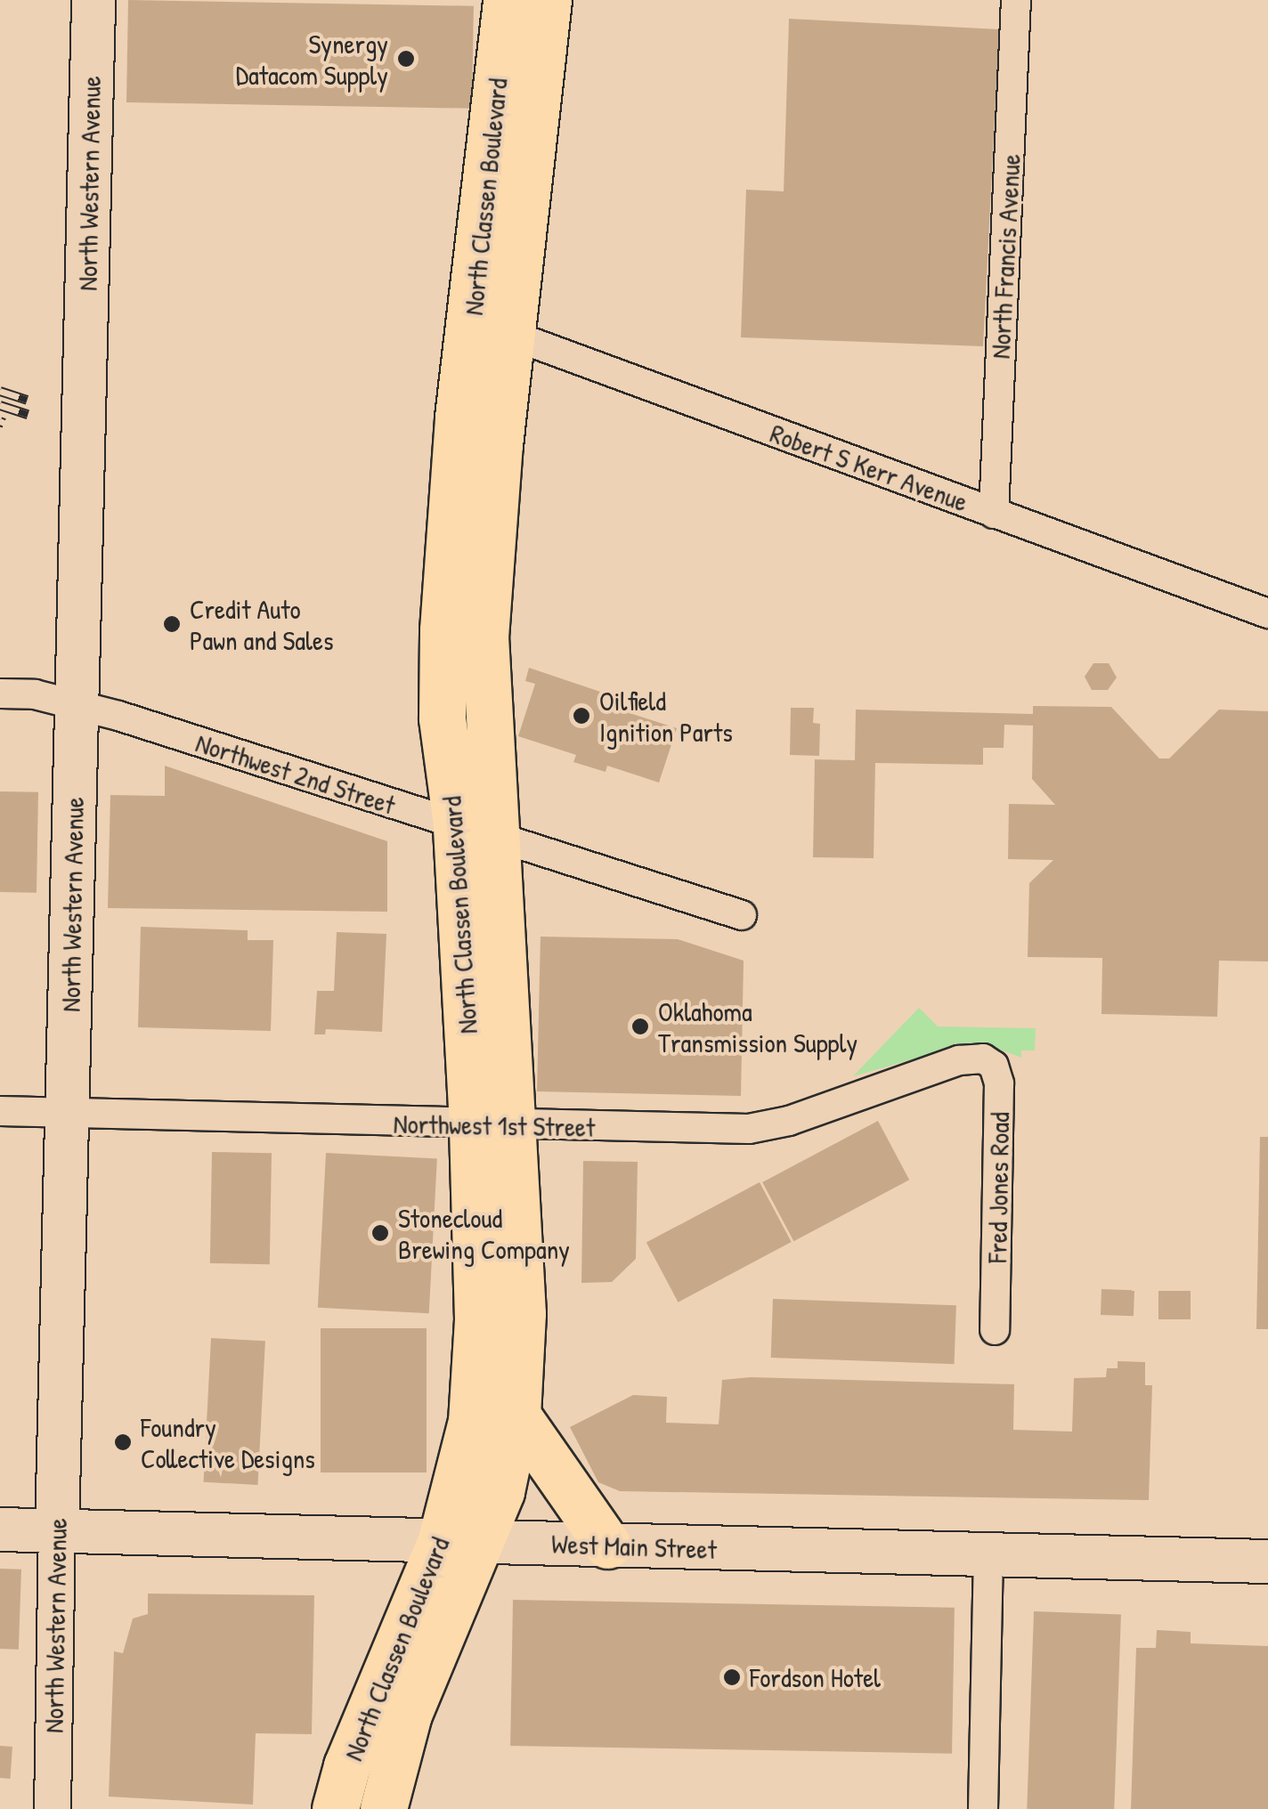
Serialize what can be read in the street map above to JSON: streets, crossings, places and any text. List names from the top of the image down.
{
  "streets": {
    "main road": ["North Western Avenue", "North Classen Boulevard", "West Main Street"],
    "street": [
      "North Francis Avenue",
      "Robert S Kerr Avenue",
      "Northwest 2nd Street",
      "Northwest 1st Street",
      "Fred Jones Road"
    ]
  },
  "crossings": [
    ["North Western Avenue", "Northwest 2nd Street"],
    ["North Western Avenue", "Northwest 1st Street"],
    ["North Western Avenue", "West Main Street"],
    ["North Classen Boulevard", "Robert S Kerr Avenue"],
    ["North Classen Boulevard", "Northwest 2nd Street"],
    ["North Classen Boulevard", "Northwest 1st Street"],
    ["North Classen Boulevard", "West Main Street"],
    ["North Francis Avenue", "Robert S Kerr Avenue"],
    ["Northwest 1st Street", "Fred Jones Road"]
  ],
  "places": [
    "Synergy Datacom Supply",
    "Credit Auto Pawn and Sales",
    "Oilfield Ignition Parts",
    "Oklahoma Transmission Supply",
    "Stonecloud Brewing Company",
    "Foundry Collective Designs",
    "Fordson Hotel"
  ]
}
